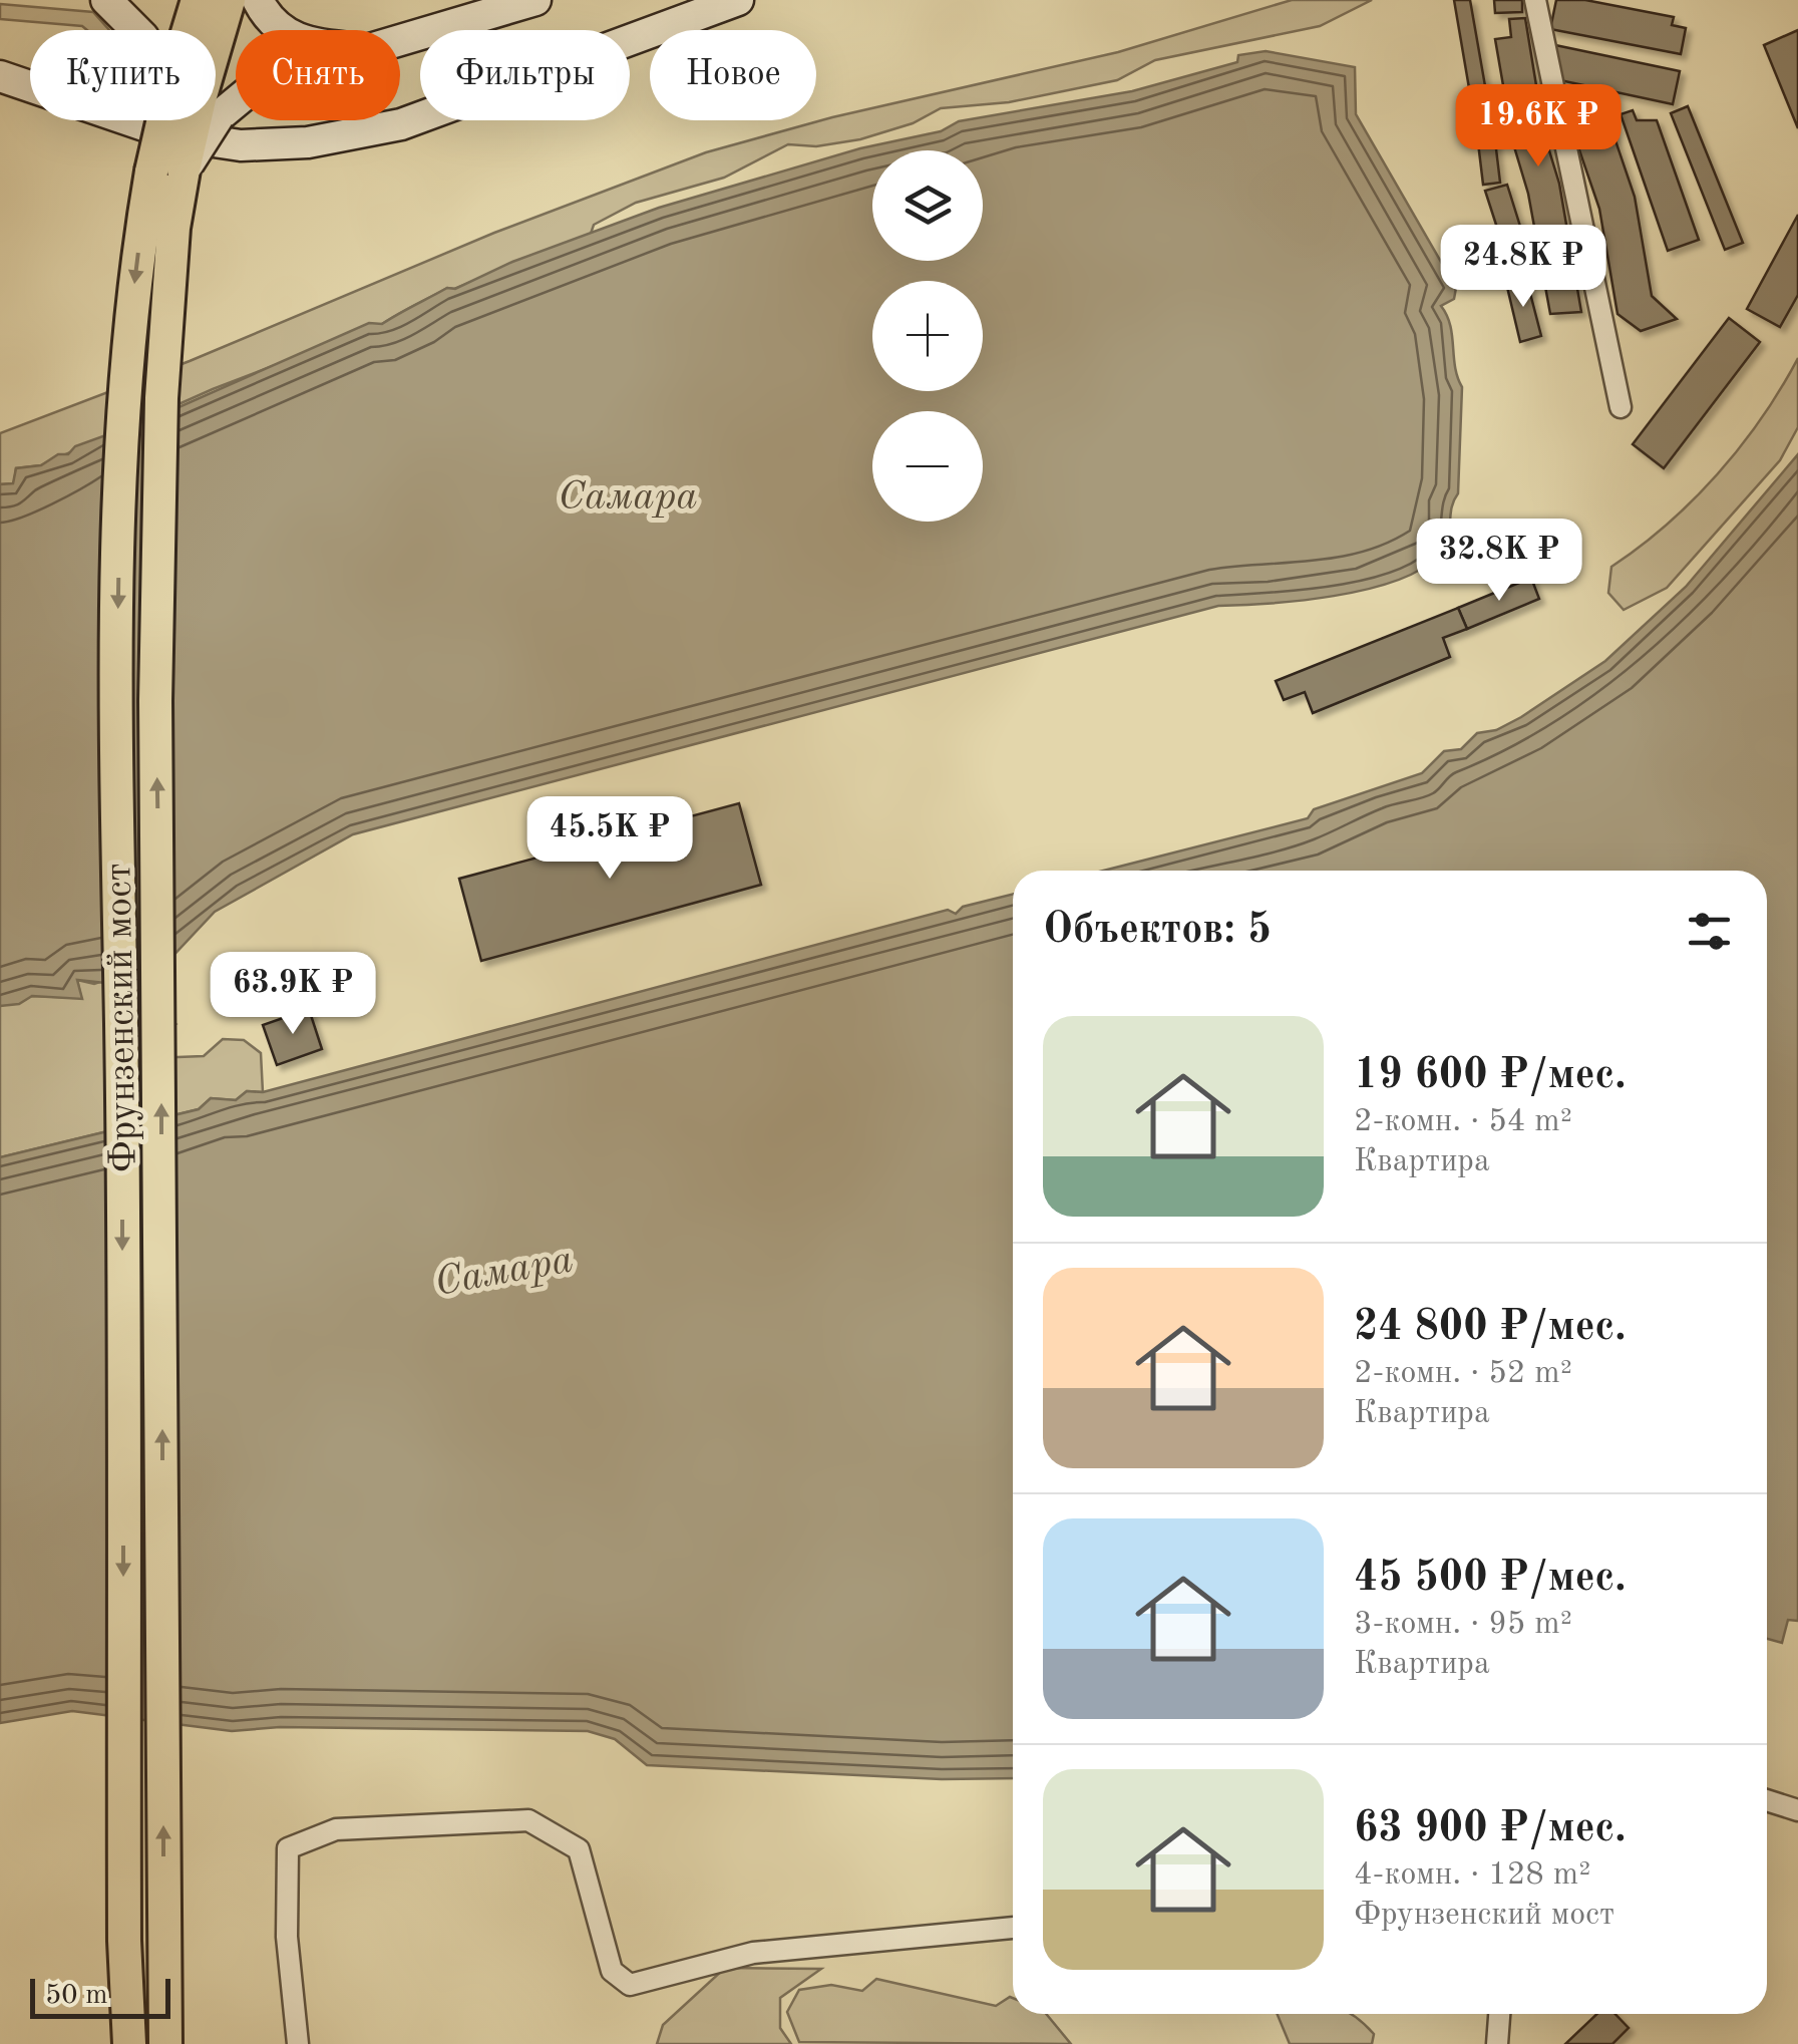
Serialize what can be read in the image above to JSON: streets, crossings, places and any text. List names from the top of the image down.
{
  "streets": {
    "main road": ["Фрунзенский мост"]
  },
  "water": ["Самара"],
  "scale_bar": "50 m",
  "page": {
    "chip": [
      "Купить",
      "Снять",
      "Фильтры",
      "Новое"
    ],
    "price": [
      "19.6K ₽",
      "24.8K ₽",
      "32.8K ₽",
      "45.5K ₽",
      "63.9K ₽"
    ],
    "map_buttons": ["+", "−"],
    "heading": "Объектов: 5",
    "list": [
      {
        "name": "19 600 ₽/мес.",
        "note": "2-комн. · 54 m² · Квартира"
      },
      {
        "name": "24 800 ₽/мес.",
        "note": "2-комн. · 52 m² · Квартира"
      },
      {
        "name": "45 500 ₽/мес.",
        "note": "3-комн. · 95 m² · Квартира"
      },
      {
        "name": "63 900 ₽/мес.",
        "note": "4-комн. · 128 m² · Фрунзенский мост"
      }
    ],
    "scale": "50 m"
  }
}
